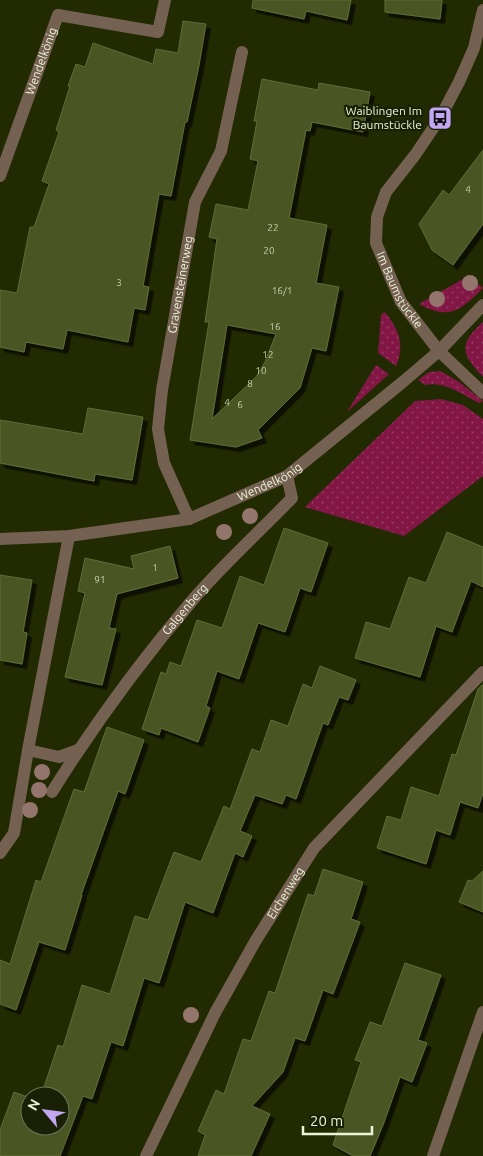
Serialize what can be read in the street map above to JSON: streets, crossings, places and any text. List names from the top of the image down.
{
  "streets": {
    "street": [
      "Wendelkönig",
      "Gravensteinerweg",
      "Im Baumstückle",
      "Galgenberg",
      "Eichenweg"
    ]
  },
  "crossings": [
    ["Wendelkönig", "Gravensteinerweg"],
    ["Wendelkönig", "Im Baumstückle"],
    ["Wendelkönig", "Galgenberg"]
  ],
  "places": {
    "bus stop": ["Waiblingen Im Baumstückle"]
  },
  "house_numbers": [
    "4",
    "22",
    "20",
    "3",
    "16/1",
    "16",
    "12",
    "10",
    "8",
    "4",
    "6",
    "1",
    "91"
  ],
  "scale_bar": "20 m",
  "north": "top left"
}
